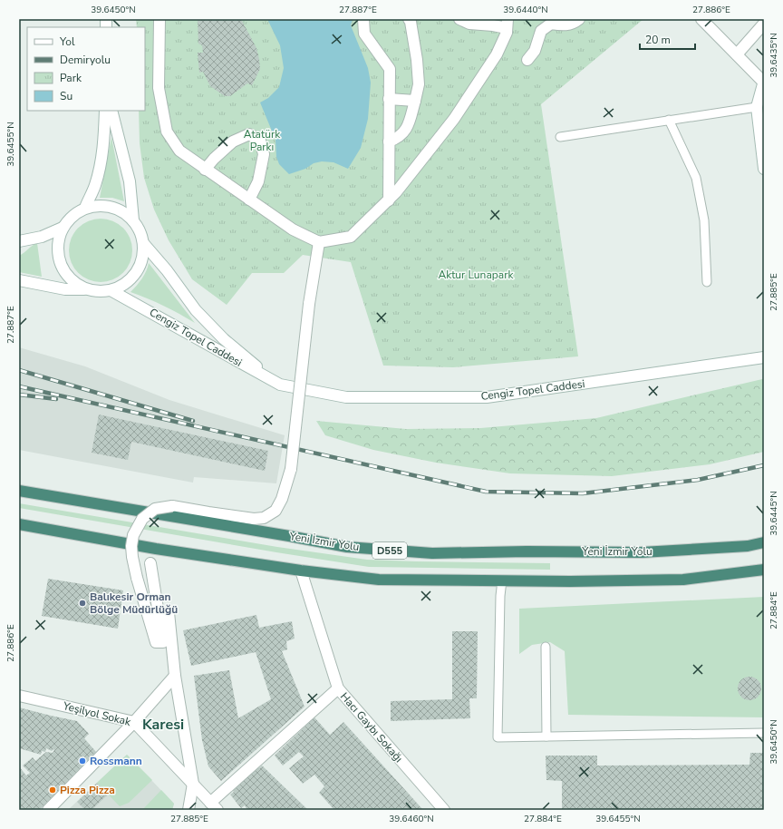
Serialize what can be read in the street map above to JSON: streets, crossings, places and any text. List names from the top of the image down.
{
  "streets": {
    "highway": ["Yeni İzmir Yolu", "D555"],
    "street": ["Cengiz Topel Caddesi", "Yeşilyol Sokak", "Hacı Gaybı Sokağı"]
  },
  "districts": ["Karesi"],
  "parks": ["Atatürk Parkı", "Aktur Lunapark"],
  "places": ["Balıkesir Orman Bölge Müdürlüğü", "Rossmann", "Pizza Pizza"],
  "legend": [
    "Yol",
    "Demiryolu",
    "Park",
    "Su"
  ],
  "scale_bar": "20 m",
  "coordinates": [
    "39.6450°N",
    "27.887°E",
    "39.6440°N",
    "27.886°E",
    "39.6435°N",
    "39.6455°N",
    "27.885°E",
    "39.6445°N",
    "27.884°E",
    "39.6460°N"
  ]
}
